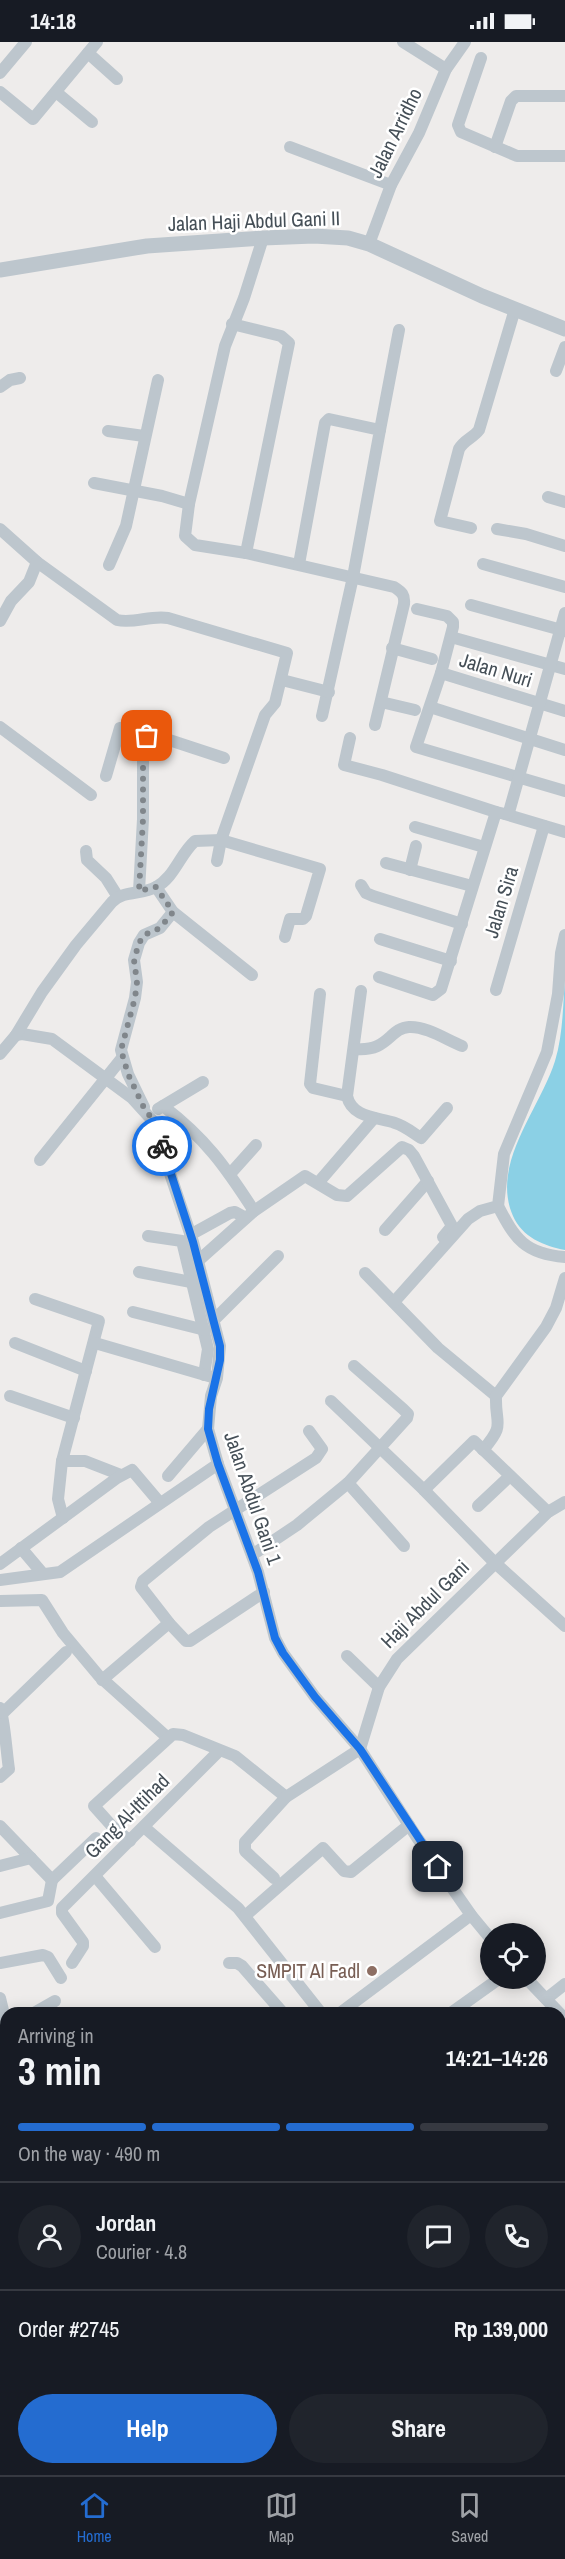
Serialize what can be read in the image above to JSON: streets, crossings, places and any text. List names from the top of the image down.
{
  "streets": {
    "street": [
      "Jalan Arridho",
      "Jalan Haji Abdul Gani II",
      "Jalan Nuri",
      "Jalan Sira",
      "Jalan Abdul Gani 1",
      "Haji Abdul Gani",
      "Gang Al-Ittihad"
    ]
  },
  "crossings": [
    ["Jalan Arridho", "Jalan Haji Abdul Gani II"],
    ["Jalan Abdul Gani 1", "Haji Abdul Gani"]
  ],
  "places": ["SMPIT Al Fadl"],
  "page": {
    "status": "14:18",
    "heading": ["3 min", "Arriving in", "14:21–14:26"],
    "panel": [
      "Jordan",
      "Courier · 4.8",
      "Order #2745",
      "Rp 139,000"
    ],
    "bar": "On the way · 490 m",
    "buttons": ["Help", "Share"],
    "tabs": ["Home", "Map", "Saved"]
  }
}
